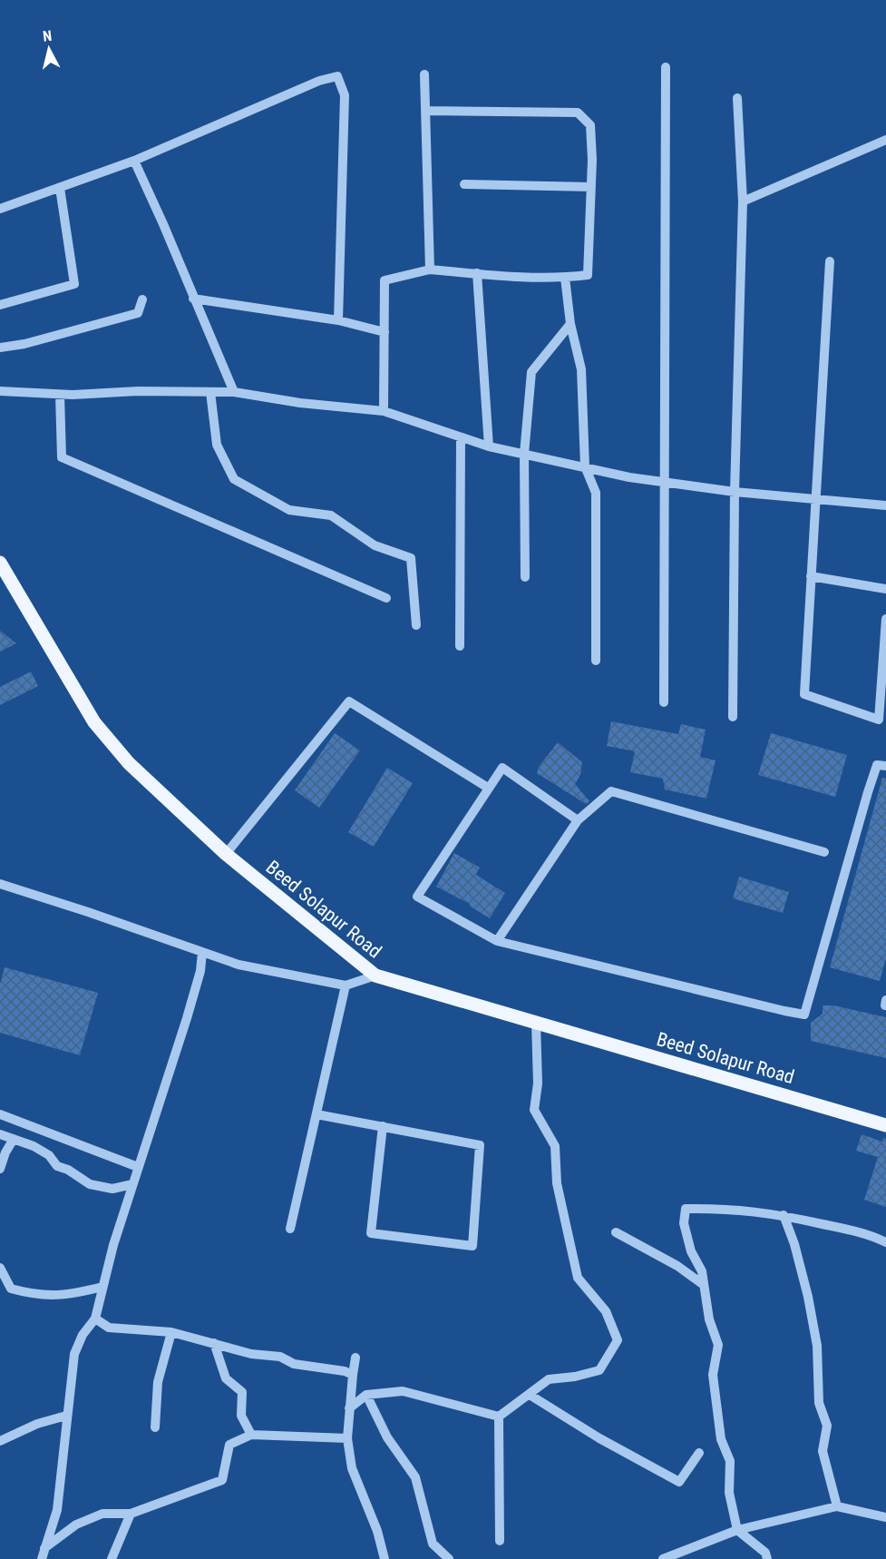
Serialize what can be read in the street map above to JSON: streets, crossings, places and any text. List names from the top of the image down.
{
  "streets": {
    "main road": ["Beed Solapur Road"]
  },
  "north": "top"
}
